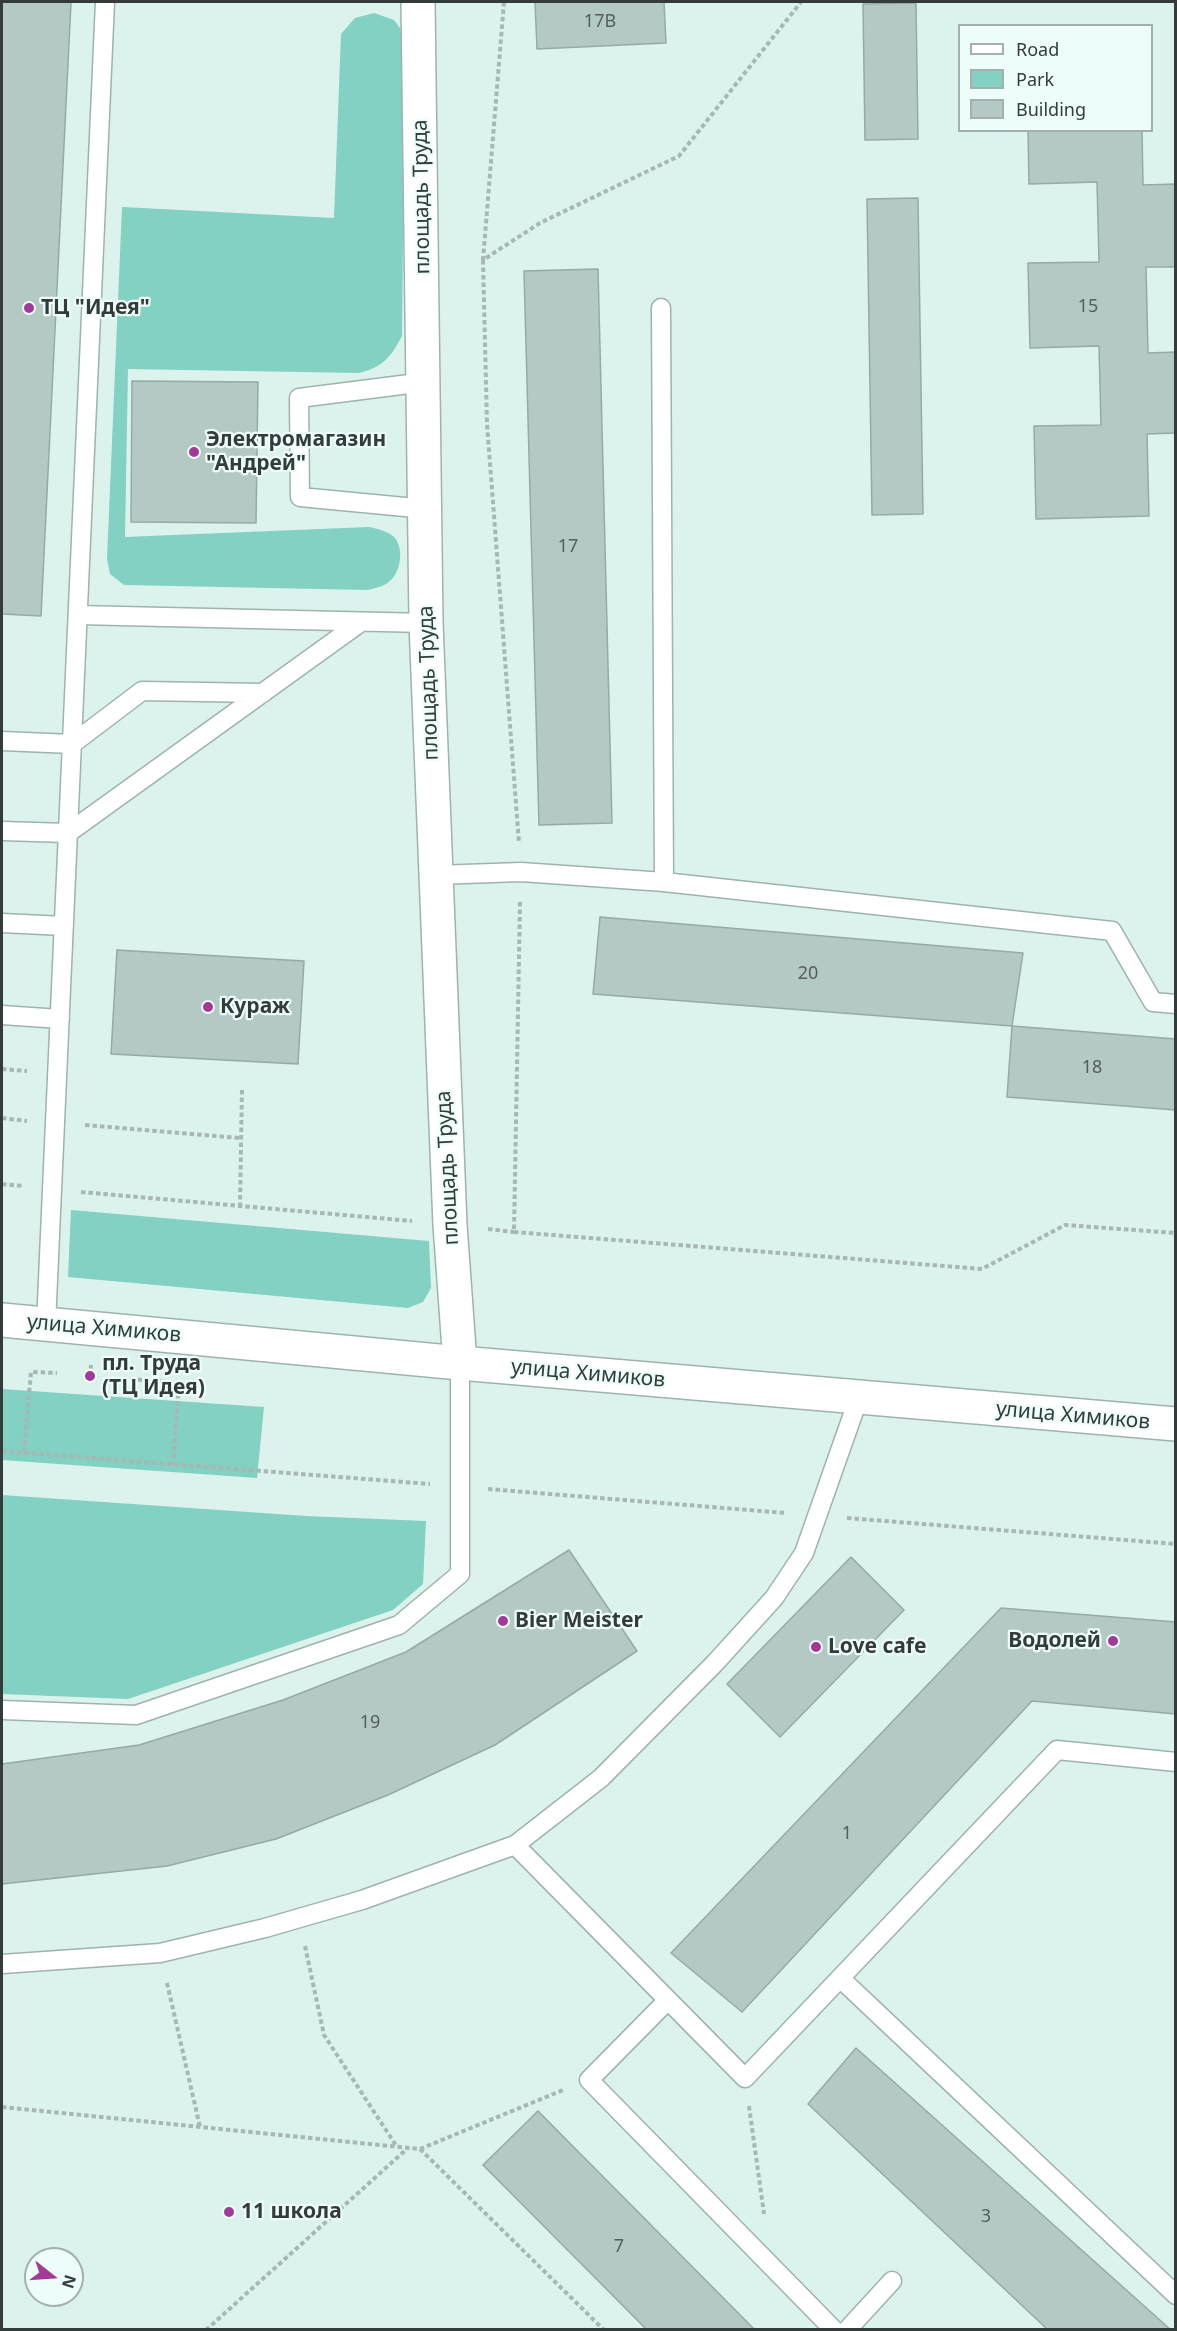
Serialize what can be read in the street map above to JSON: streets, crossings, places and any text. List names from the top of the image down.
{
  "streets": {
    "street": ["площадь Труда", "улица Химиков"]
  },
  "crossings": [
    ["площадь Труда", "улица Химиков"]
  ],
  "places": [
    "ТЦ \"Идея\"",
    "Электромагазин \"Андрей\"",
    "Кураж",
    "пл. Труда (ТЦ Идея)",
    "Bier Meister",
    "Водолей",
    "Love cafe",
    "11 школа"
  ],
  "house_numbers": [
    "17В",
    "15",
    "17",
    "20",
    "18",
    "19",
    "1",
    "3",
    "7"
  ],
  "legend": ["Road", "Park", "Building"],
  "north": "right"
}
